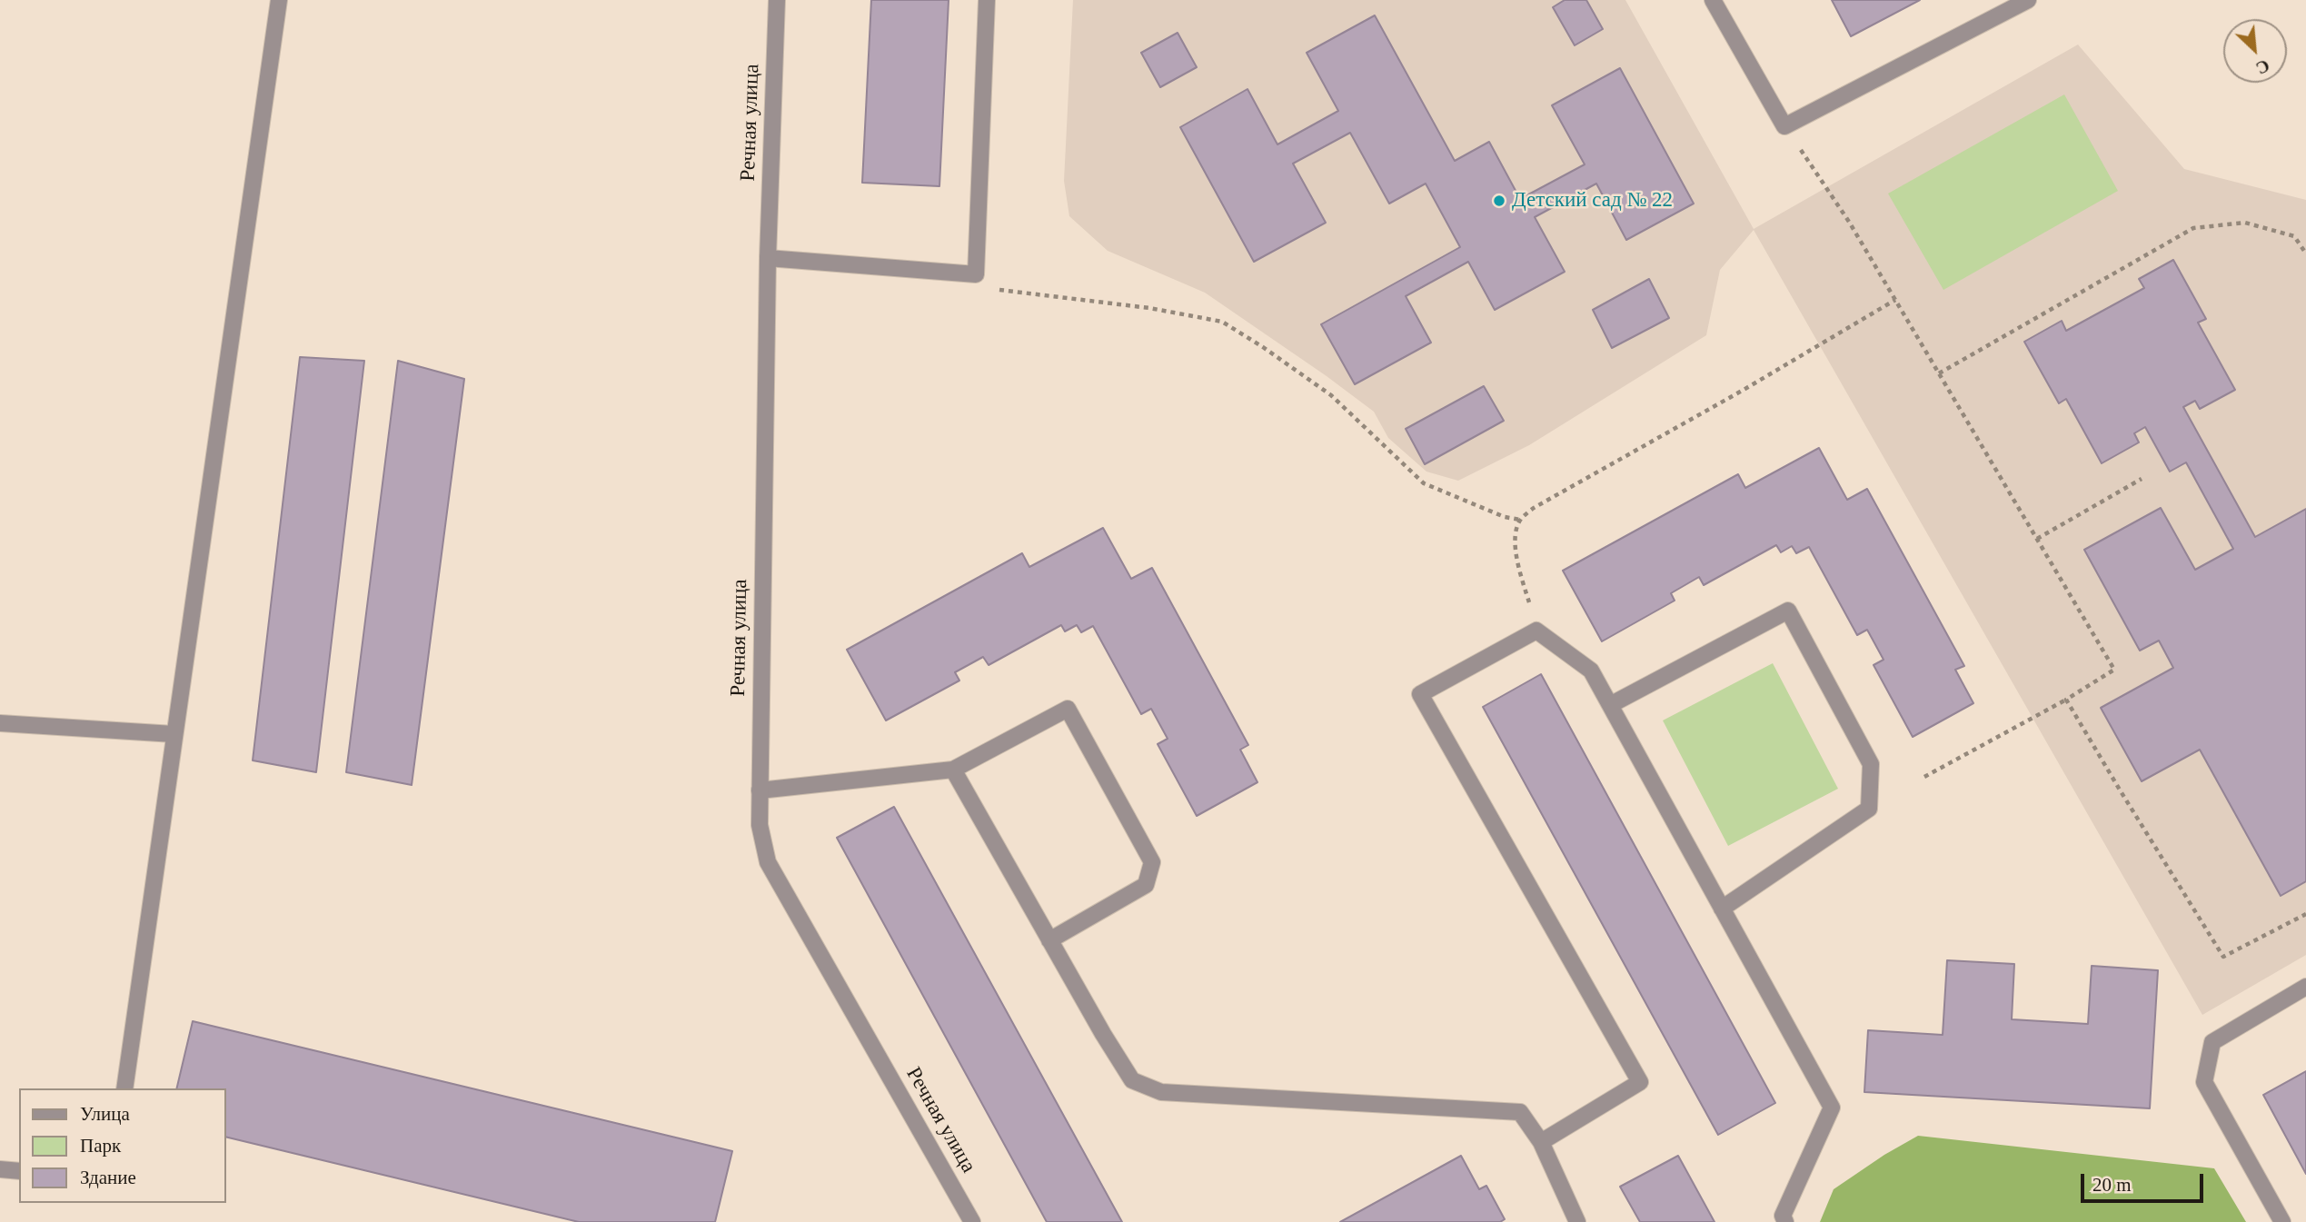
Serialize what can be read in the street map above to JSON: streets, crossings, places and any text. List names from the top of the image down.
{
  "streets": {
    "street": ["Речная улица"]
  },
  "places": ["Детский сад № 22"],
  "legend": ["Улица", "Парк", "Здание"],
  "scale_bar": "20 m",
  "north": "bottom right"
}
